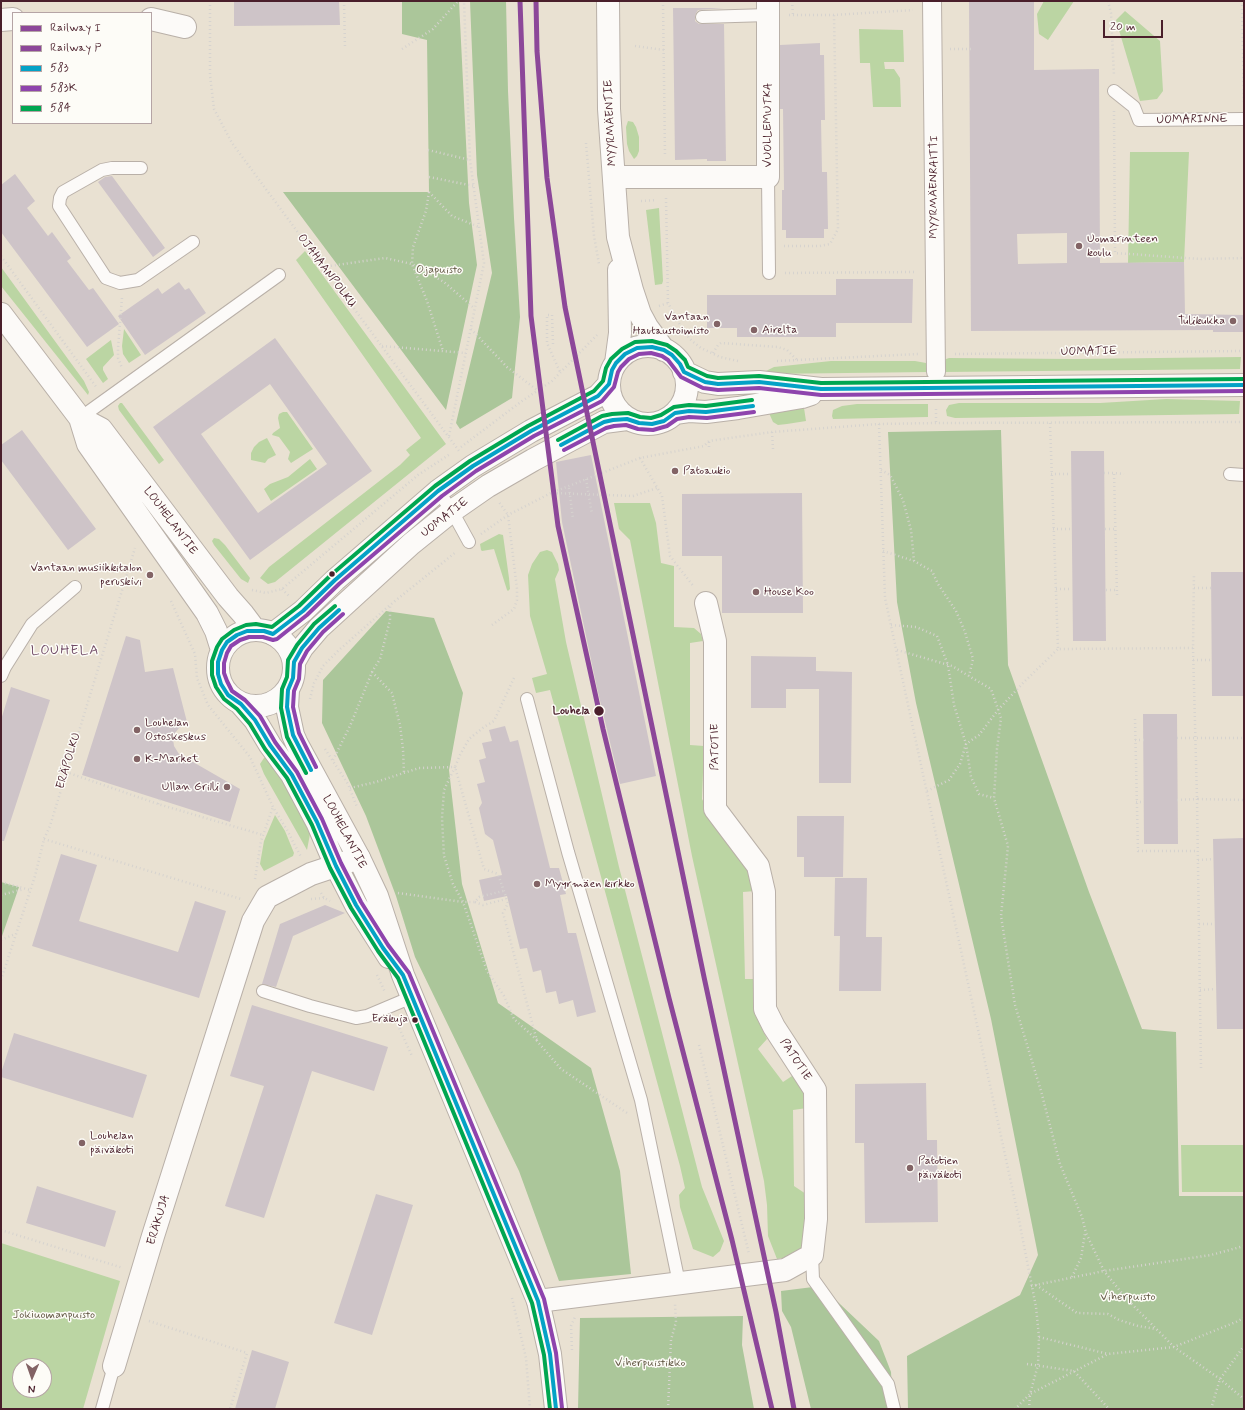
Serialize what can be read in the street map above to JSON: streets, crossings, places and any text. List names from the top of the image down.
{
  "streets": {
    "street": [
      "MYYRMÄENTIE",
      "VUOLLEMUTKA",
      "MYYRMÄENRAITTI",
      "UOMATIE",
      "LOUHELANTIE",
      "PATOTIE",
      "ERÄKUJA"
    ],
    "lane": ["UOMARINNE"],
    "path": ["OJAHAANPOLKU", "ERÄPOLKU"]
  },
  "crossings": [
    ["MYYRMÄENTIE", "VUOLLEMUTKA"],
    ["MYYRMÄENTIE", "UOMATIE"],
    ["MYYRMÄENRAITTI", "UOMATIE"],
    ["OJAHAANPOLKU", "UOMATIE"],
    ["UOMATIE", "LOUHELANTIE"],
    ["LOUHELANTIE", "ERÄKUJA"]
  ],
  "districts": ["LOUHELA"],
  "parks": [
    "Ojapuisto",
    "Viherpuisto",
    "Jokiuomanpuisto",
    "Viherpuistikko"
  ],
  "places": [
    "Uomarinteen koulu",
    "Tulikukka",
    "Vantaan Hautaustoimisto",
    "Airelta",
    "Patoaukio",
    "Vantaan musiikkitalon peruskivi",
    "House Koo",
    "Louhela",
    "Louhelan Ostoskeskus",
    "K-Market",
    "Ullan Grilli",
    "Myyrmäen kirkko",
    "Eräkuja",
    "Louhelan päiväkoti",
    "Patotien päiväkoti"
  ],
  "lines": [
    "rail line I",
    "rail line P",
    "transit line 584",
    "transit line 583",
    "transit line 583K"
  ],
  "legend": [
    "Railway I",
    "Railway P",
    "583",
    "583K",
    "584"
  ],
  "scale_bar": "20 m",
  "north": "bottom"
}
